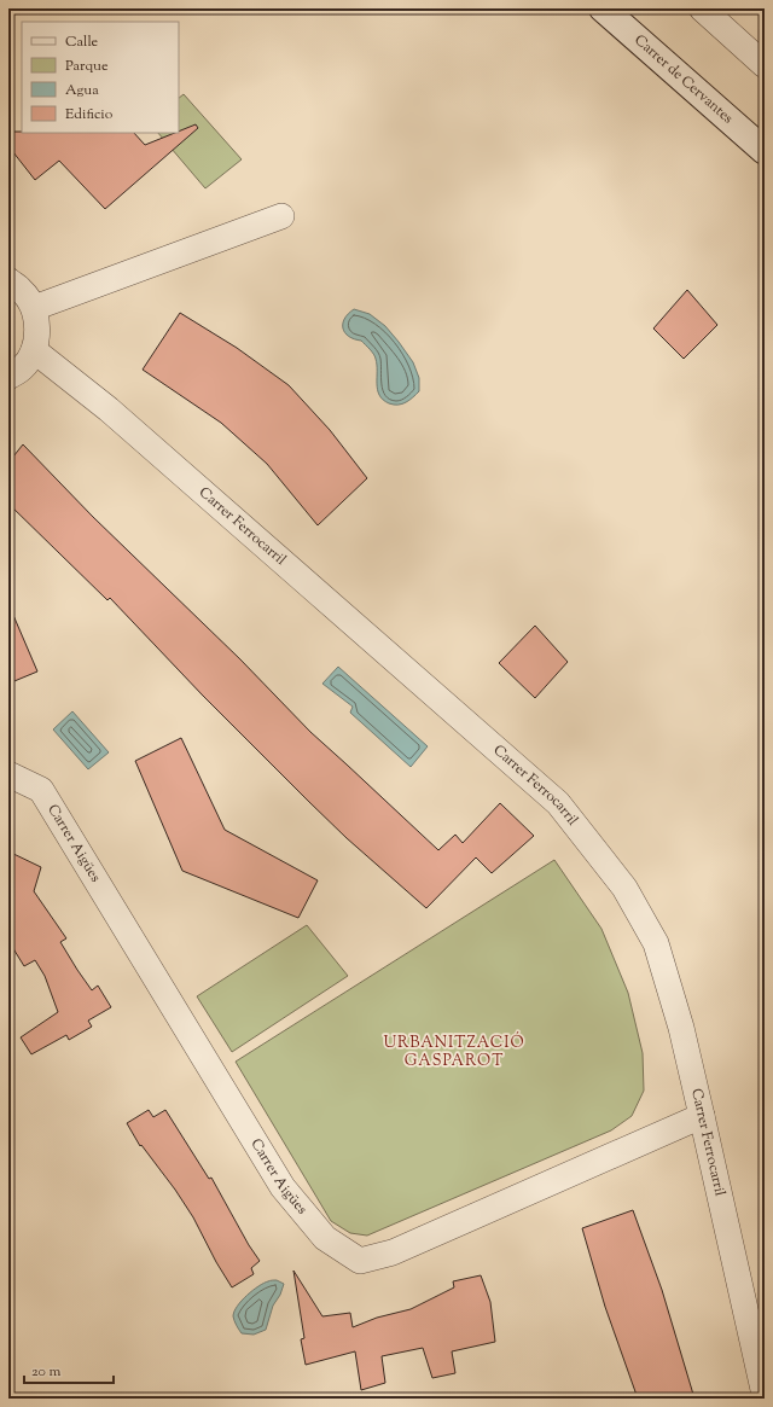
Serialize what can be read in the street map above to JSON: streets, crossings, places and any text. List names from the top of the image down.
{
  "streets": {
    "main road": ["Carrer de Cervantes"],
    "street": ["Carrer Ferrocarril", "Carrer Aigües"]
  },
  "crossings": [
    ["Carrer Ferrocarril", "Carrer Aigües"]
  ],
  "districts": ["URBANITZACIÓ GASPAROT"],
  "legend": [
    "Calle",
    "Parque",
    "Agua",
    "Edificio"
  ],
  "scale_bar": "20 m"
}
